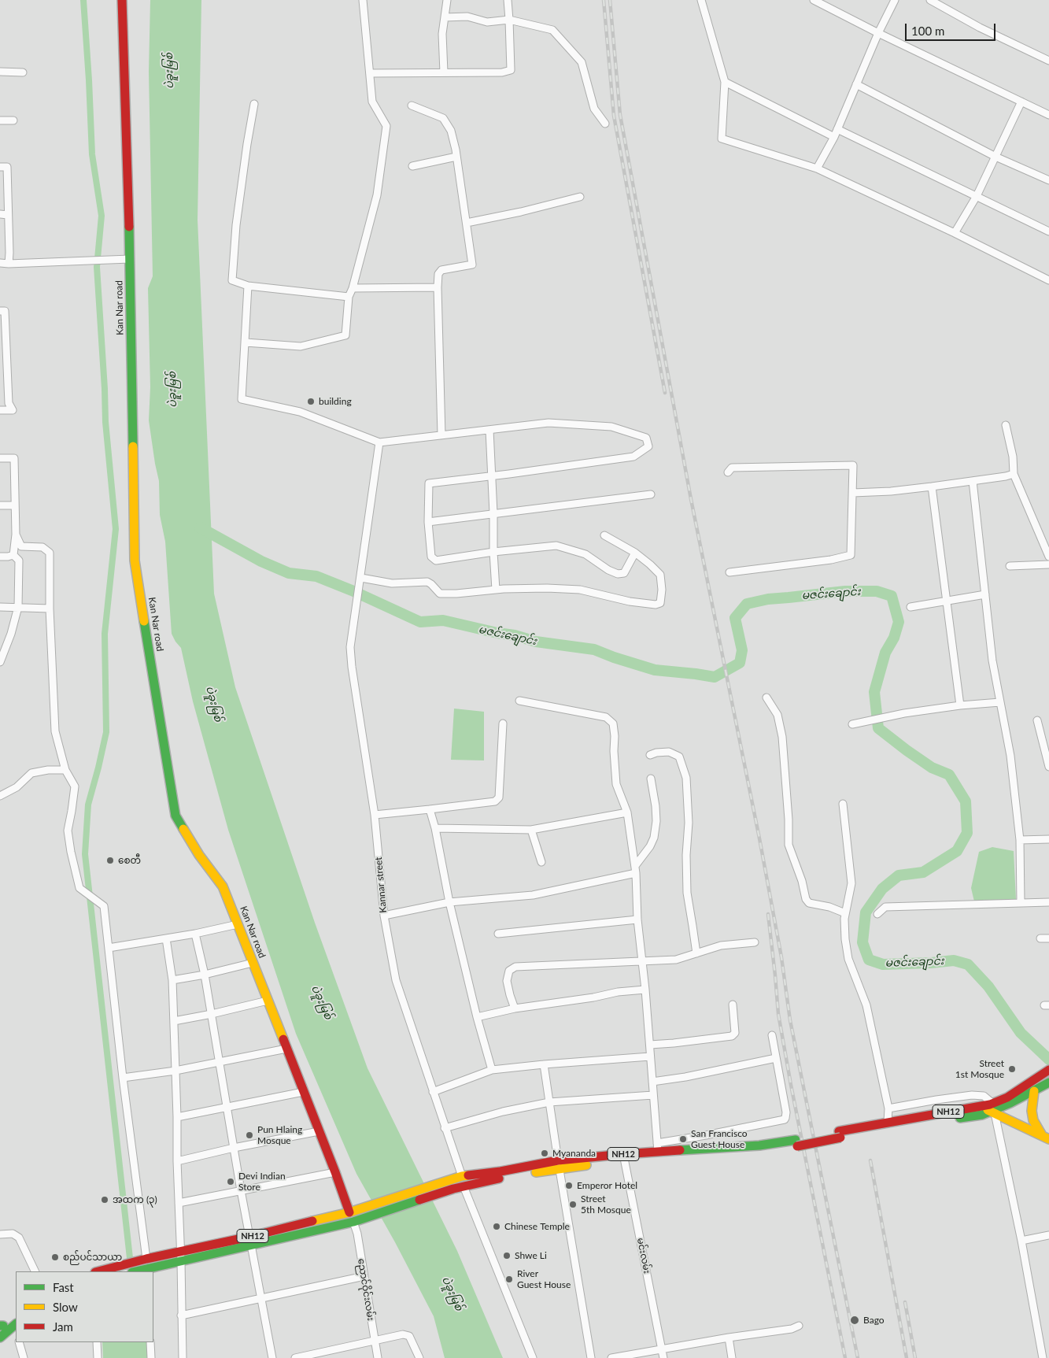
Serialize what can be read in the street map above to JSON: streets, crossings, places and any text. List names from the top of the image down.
{
  "streets": {
    "main road": ["Kan Nar road", "NH12"],
    "street": ["Kannar street", "မင်းလမ်း", "ညောင်ဝိုင်းလမ်း"]
  },
  "crossings": [
    ["Kan Nar road", "NH12"],
    ["Kannar street", "NH12"],
    ["NH12", "မင်းလမ်း"],
    ["NH12", "ညောင်ဝိုင်းလမ်း"]
  ],
  "water": ["ပဲခူးမြစ်", "မဇင်းချောင်း"],
  "places": [
    "building",
    "စေတီ",
    "Street 1st Mosque",
    "Pun Hlaing Mosque",
    "San Francisco Guest House",
    "Myananda",
    "Devi Indian Store",
    "Emperor Hotel",
    "အထက (၃)",
    "Street 5th Mosque",
    "Chinese Temple",
    "Shwe Li",
    "စည်ပင်သာယာ",
    "River Guest House",
    "Bago"
  ],
  "legend": ["Fast", "Slow", "Jam"],
  "scale_bar": "100 m"
}
